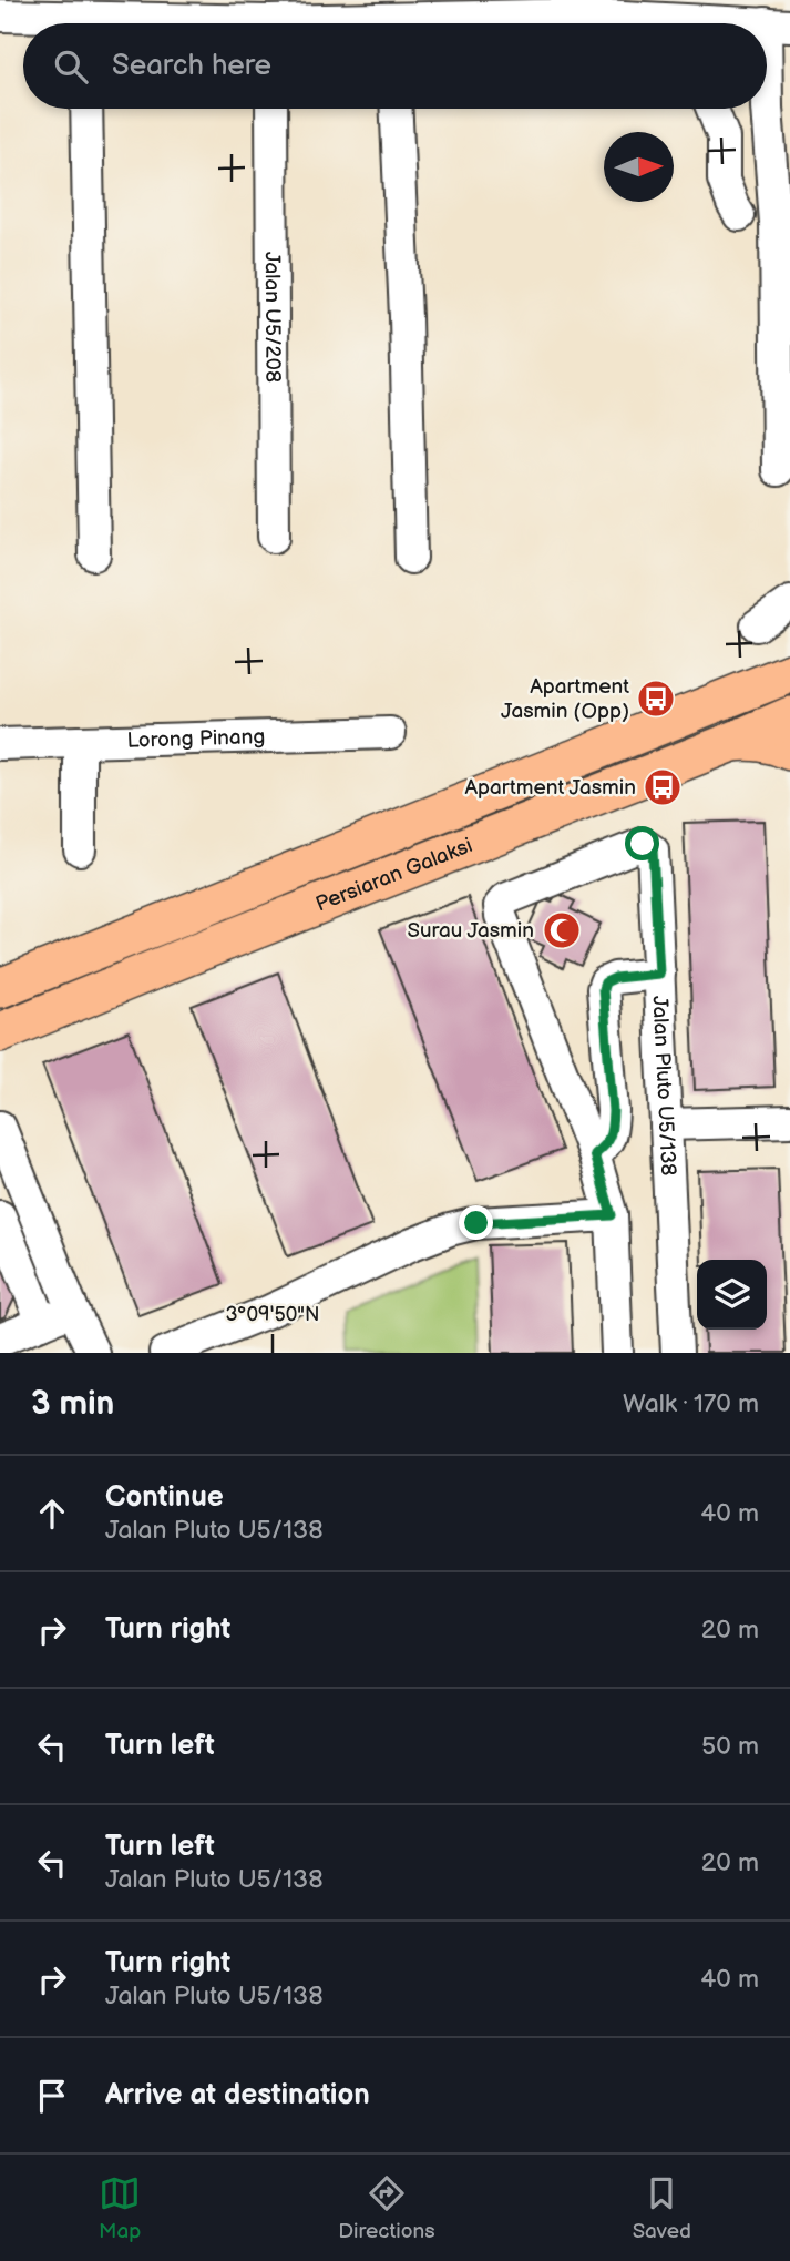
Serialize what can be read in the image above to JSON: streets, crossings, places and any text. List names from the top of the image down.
{
  "streets": {
    "main road": ["Persiaran Galaksi"],
    "street": ["Jalan U5/208", "Lorong Pinang", "Jalan Pluto U5/138"]
  },
  "places": {
    "bus stop": ["Apartment Jasmin (Opp)", "Apartment Jasmin"],
    "mosque": ["Surau Jasmin"]
  },
  "north": "right",
  "page": {
    "search": "Search here",
    "heading": ["3 min", "Walk · 170 m"],
    "list": [
      ["Continue", "Jalan Pluto U5/138", "40 m"],
      ["Turn right", "20 m"],
      ["Turn left", "50 m"],
      ["Turn left", "Jalan Pluto U5/138", "20 m"],
      ["Turn right", "Jalan Pluto U5/138", "40 m"],
      "Arrive at destination"
    ],
    "nav": ["Map", "Directions", "Saved"]
  },
  "coordinates": ["3°09'50\"N"]
}
